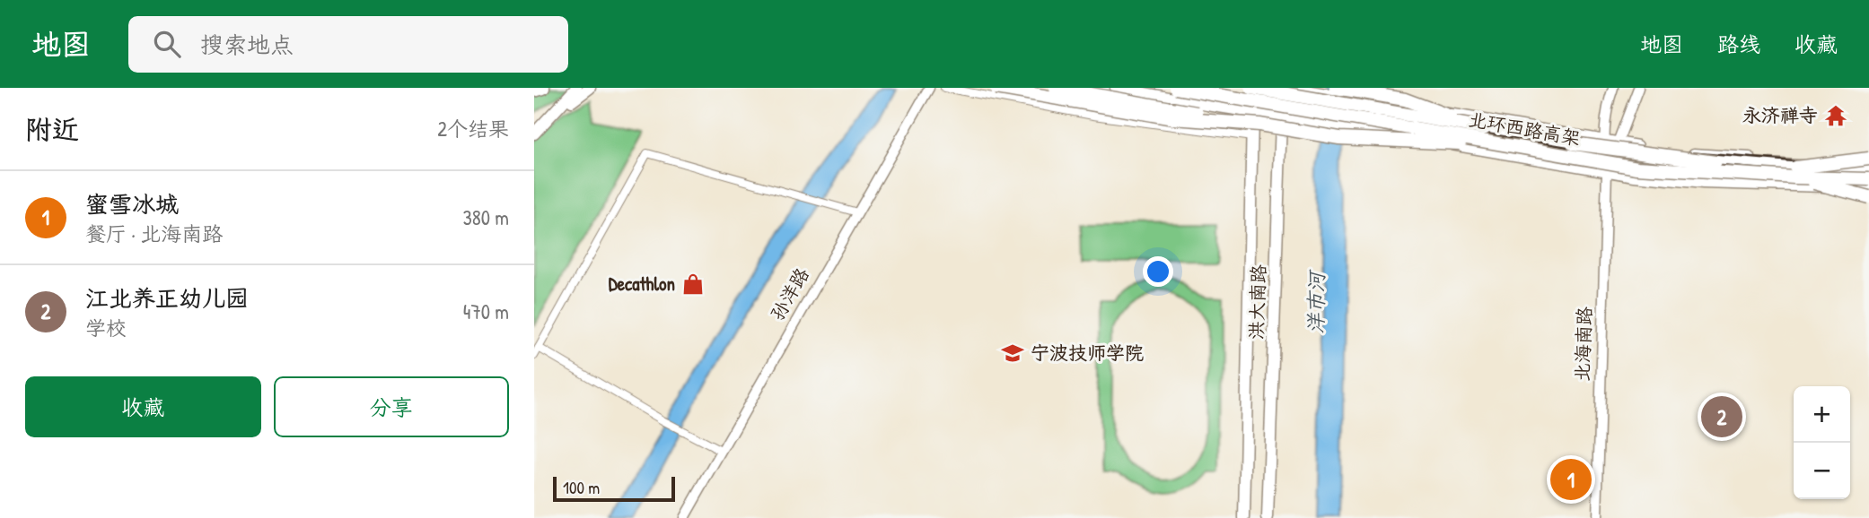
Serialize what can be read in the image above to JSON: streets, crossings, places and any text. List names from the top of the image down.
{
  "streets": {
    "highway": ["北环西路高架"],
    "main road": ["洪大南路"],
    "street": ["孙洋路", "北海南路"]
  },
  "crossings": [
    ["北环西路高架", "洪大南路"]
  ],
  "water": ["洋市河"],
  "places": {
    "temple": ["永济禅寺"],
    "shop": ["Decathlon"],
    "school or university": ["宁波技师学院"]
  },
  "scale_bar": "100 m",
  "page": {
    "header": "地图",
    "search": "搜索地点",
    "nav": ["地图", "路线", "收藏"],
    "heading": ["附近", "2个结果"],
    "list": [
      {
        "mark": "1",
        "name": "蜜雪冰城",
        "note": "餐厅 · 北海南路",
        "value": "380 m"
      },
      {
        "mark": "2",
        "name": "江北养正幼儿园",
        "note": "学校",
        "value": "470 m"
      }
    ],
    "buttons": ["收藏", "分享"],
    "map_buttons": ["+", "−"],
    "pins": ["2", "1"],
    "scale": "100 m"
  }
}
